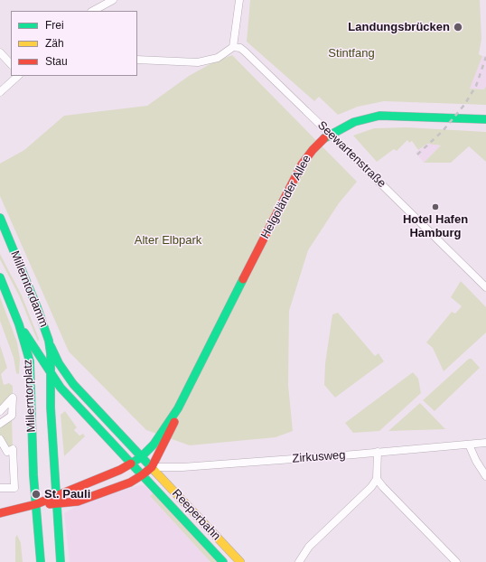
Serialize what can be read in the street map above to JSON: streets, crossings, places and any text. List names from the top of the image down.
{
  "streets": {
    "main road": [
      "Helgoländer Allee",
      "Millerntordamm",
      "Millerntorplatz",
      "Reeperbahn"
    ],
    "street": ["Seewartenstraße", "Zirkusweg"]
  },
  "crossings": [
    ["Helgoländer Allee", "Millerntorplatz"],
    ["Helgoländer Allee", "Zirkusweg"],
    ["Helgoländer Allee", "Reeperbahn"],
    ["Millerntordamm", "Millerntorplatz"],
    ["Millerntorplatz", "Reeperbahn"],
    ["Zirkusweg", "Reeperbahn"]
  ],
  "parks": ["Stintfang", "Alter Elbpark"],
  "places": ["Landungsbrücken", "Hotel Hafen Hamburg", "St. Pauli"],
  "legend": ["Frei", "Zäh", "Stau"]
}
